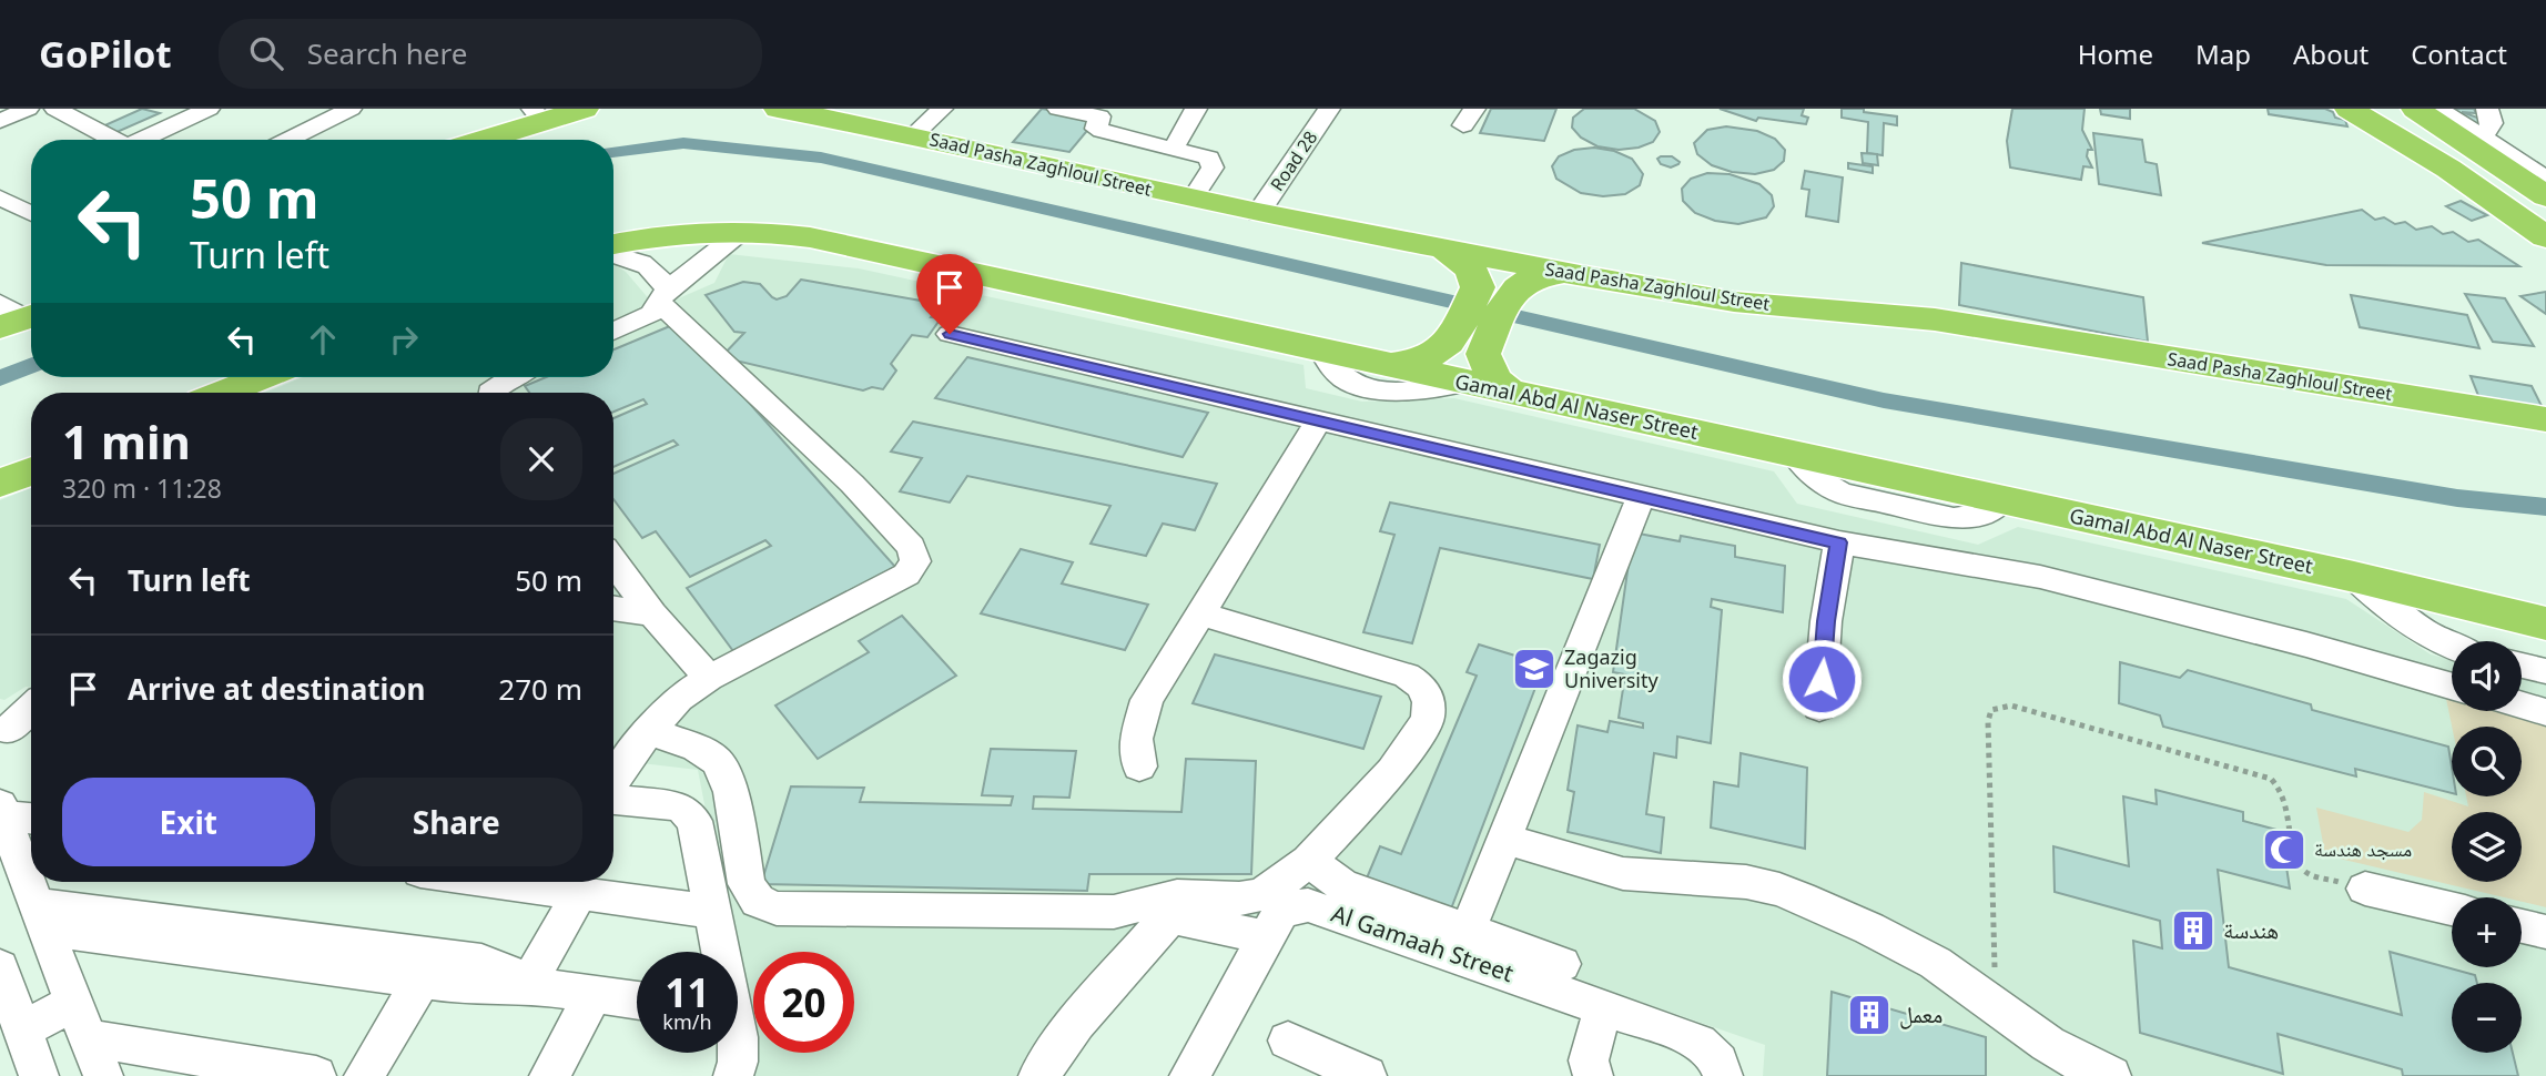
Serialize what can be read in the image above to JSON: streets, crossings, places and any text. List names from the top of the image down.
{
  "streets": {
    "highway": ["Saad Pasha Zaghloul Street", "Gamal Abd Al Naser Street"],
    "street": ["Road 28", "Al Gamaah Street"]
  },
  "crossings": [
    ["Road 28", "Saad Pasha Zaghloul Street"]
  ],
  "places": {
    "school or university": ["Zagazig University"],
    "mosque": ["مسجد هندسة"],
    "building": ["هندسة", "معمل"]
  },
  "page": {
    "header": "GoPilot",
    "search": "Search here",
    "nav": [
      "Home",
      "Map",
      "About",
      "Contact"
    ],
    "turn": ["50 m", "Turn left"],
    "heading": ["1 min", "320 m · 11:28"],
    "list": [
      {
        "name": "Turn left",
        "value": "50 m"
      },
      {
        "name": "Arrive at destination",
        "value": "270 m"
      }
    ],
    "map_buttons": ["+", "−"],
    "buttons": ["Exit", "Share"],
    "speed": "11 km/h",
    "limit": "20"
  }
}
